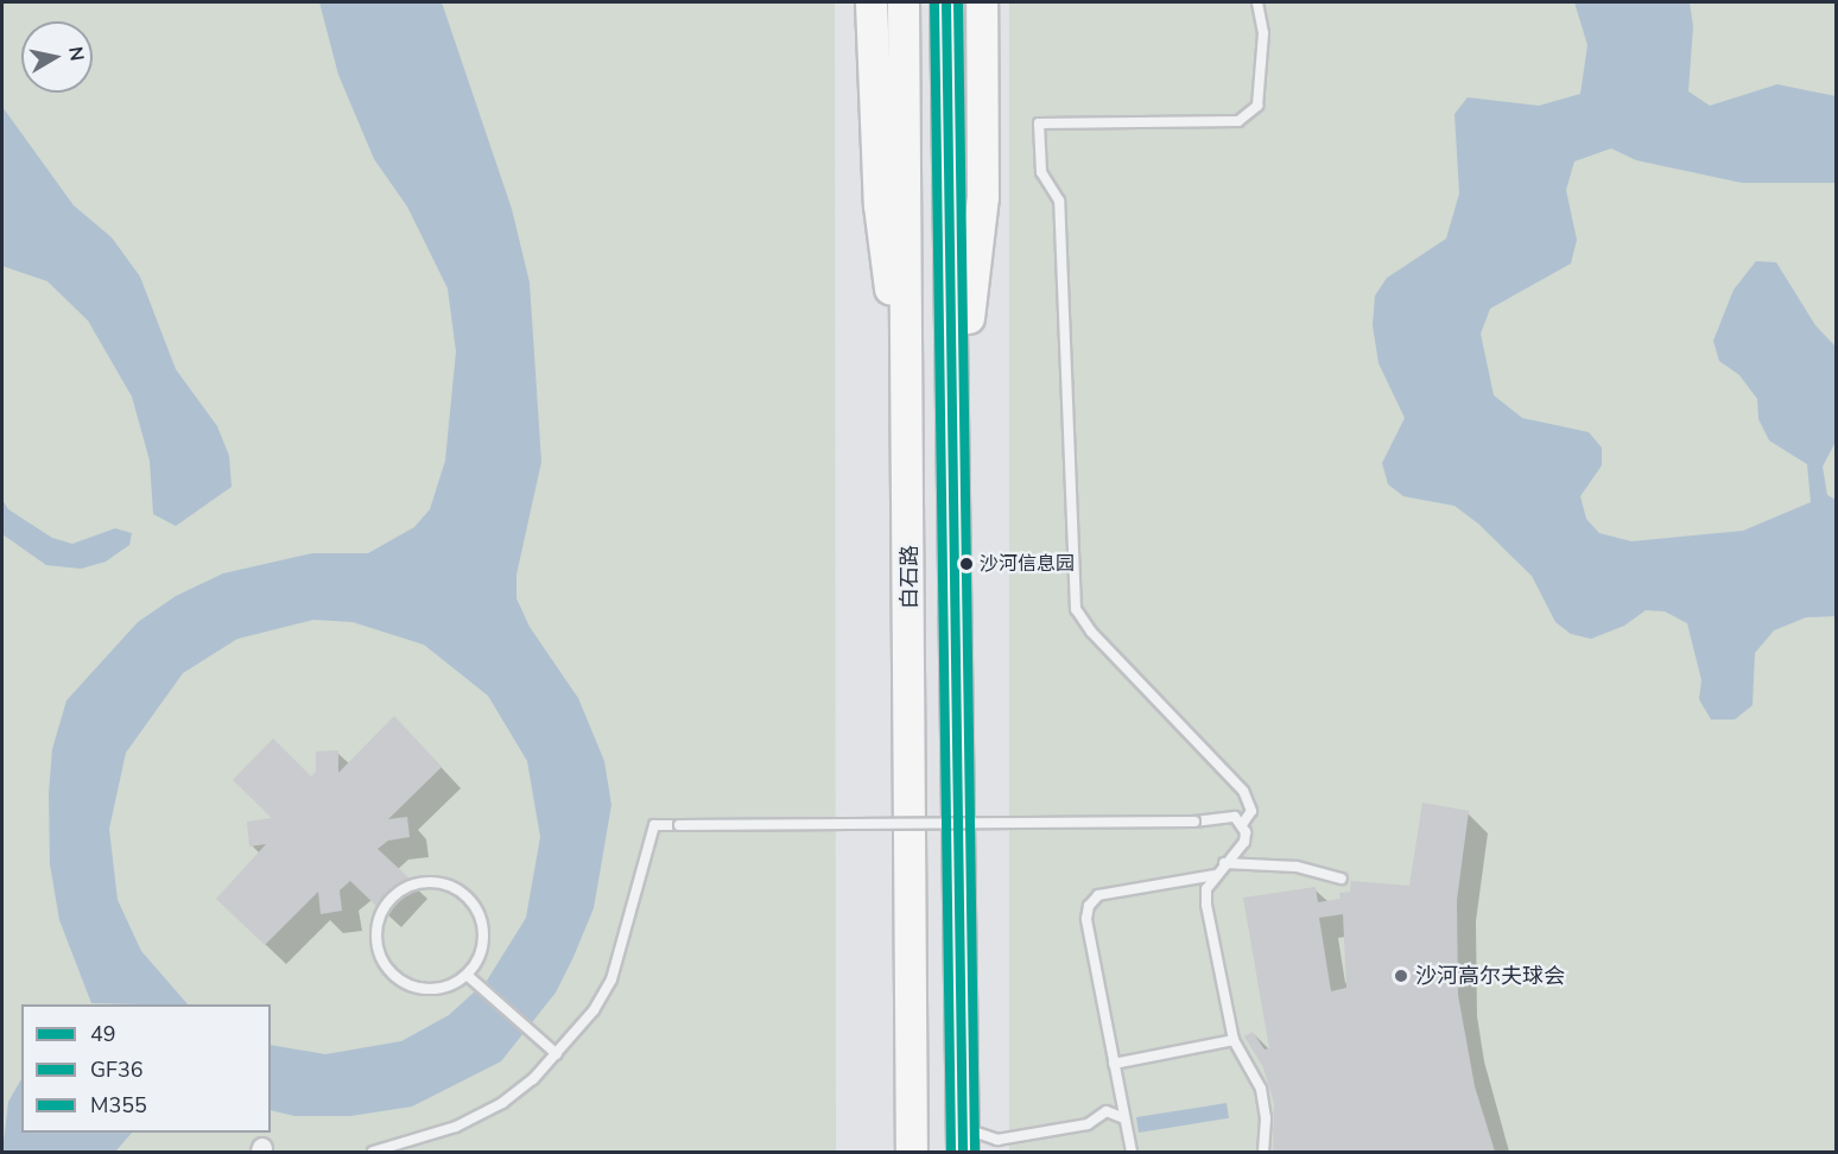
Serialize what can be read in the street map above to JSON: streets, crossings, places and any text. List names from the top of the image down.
{
  "streets": {
    "main road": ["白石路"]
  },
  "places": ["沙河信息园", "沙河高尔夫球会"],
  "lines": ["transit line 49", "transit line GF36", "transit line M355"],
  "legend": ["49", "GF36", "M355"],
  "north": "right"
}
